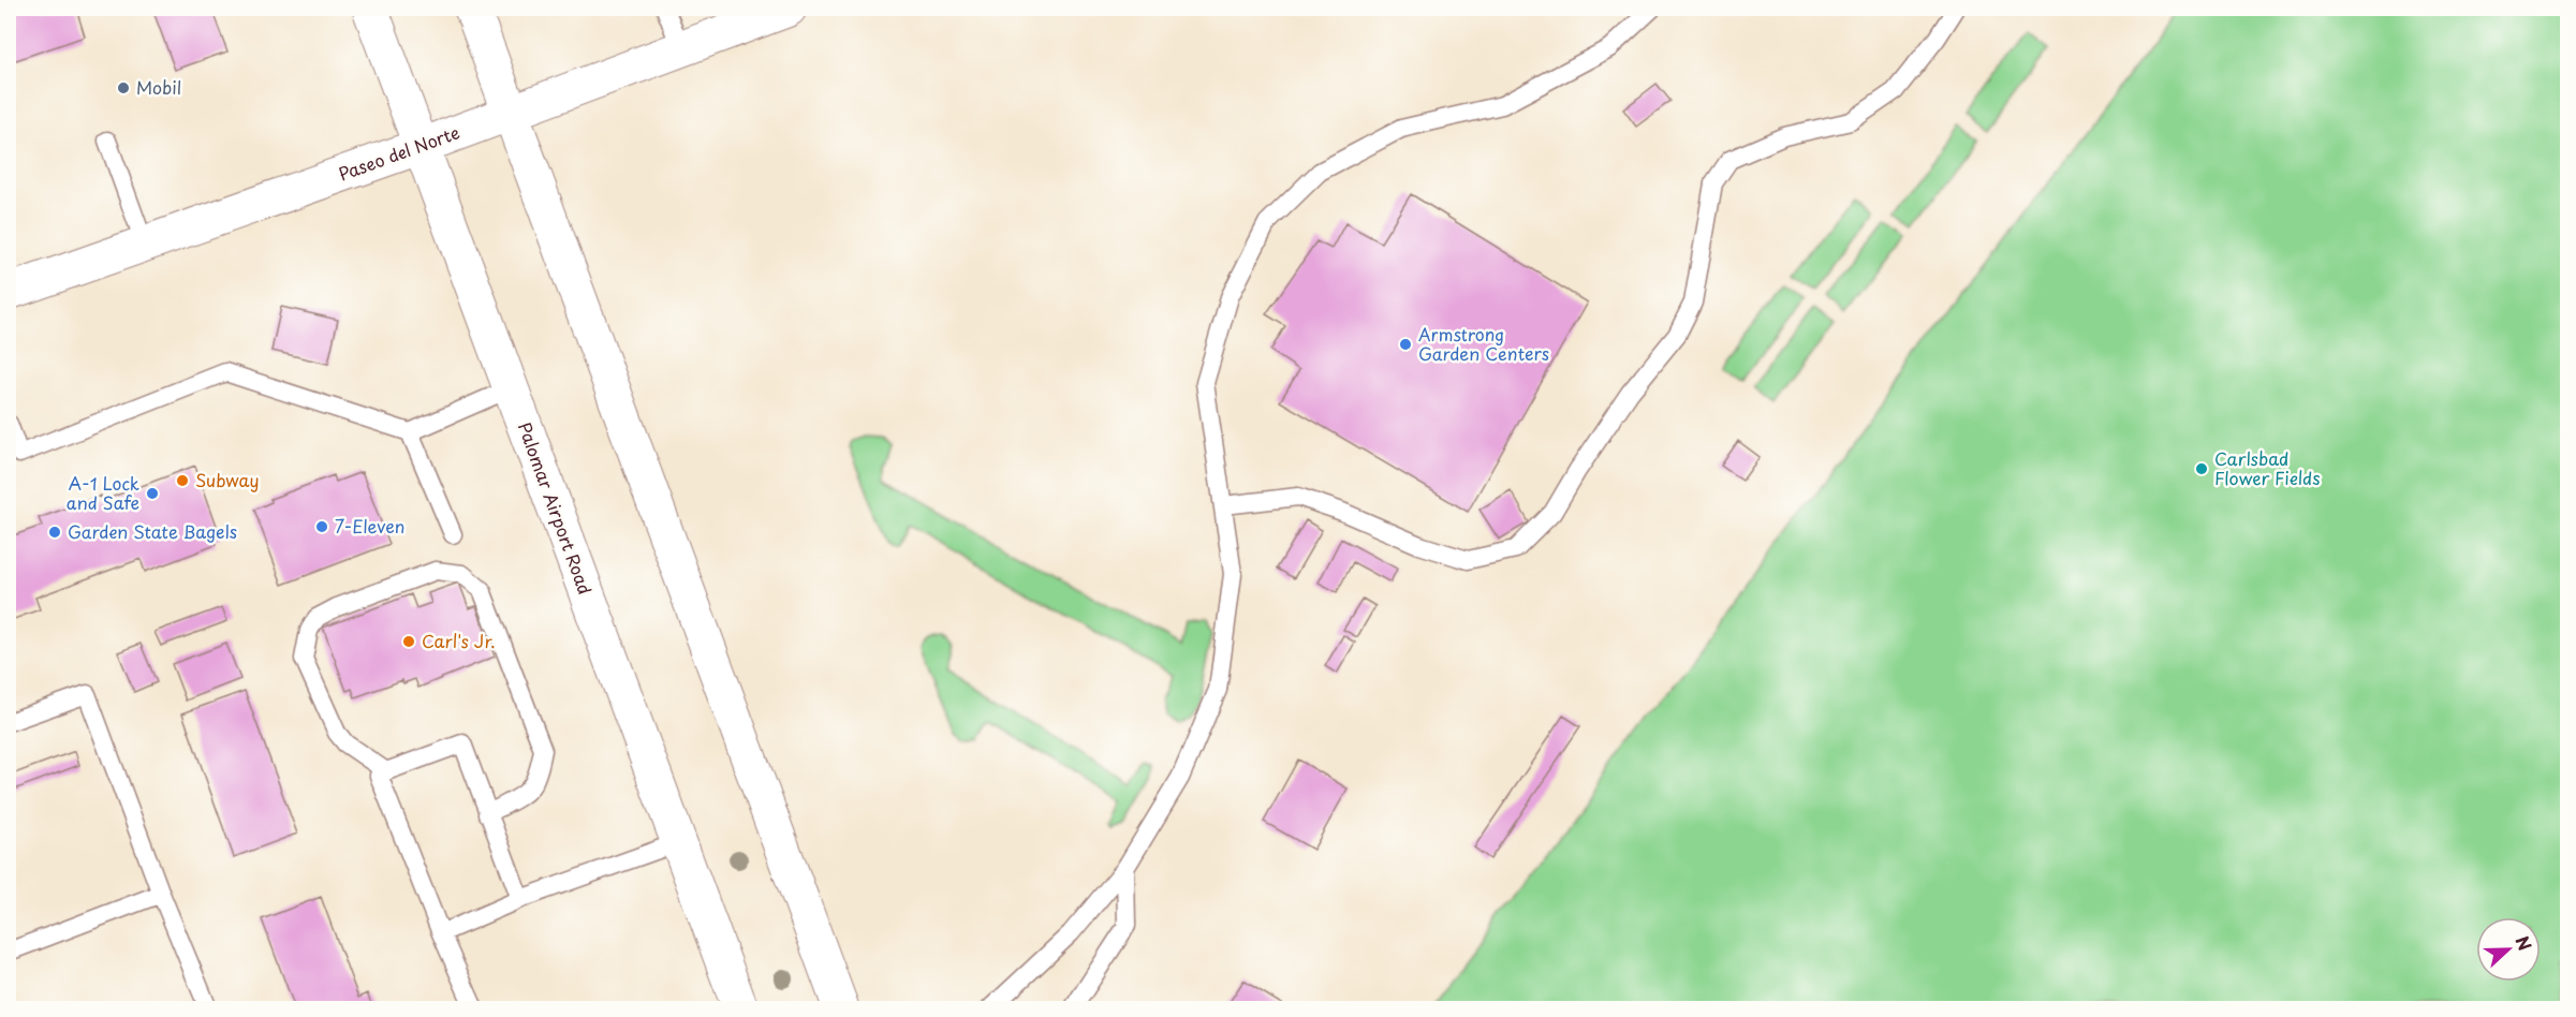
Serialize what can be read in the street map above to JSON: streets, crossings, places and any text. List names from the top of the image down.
{
  "streets": {
    "main road": ["Paseo del Norte", "Palomar Airport Road"]
  },
  "crossings": [
    ["Paseo del Norte", "Palomar Airport Road"]
  ],
  "places": [
    "Mobil",
    "Armstrong Garden Centers",
    "Carlsbad Flower Fields",
    "Subway",
    "A-1 Lock and Safe",
    "7-Eleven",
    "Garden State Bagels",
    "Carl's Jr."
  ],
  "north": "right"
}
